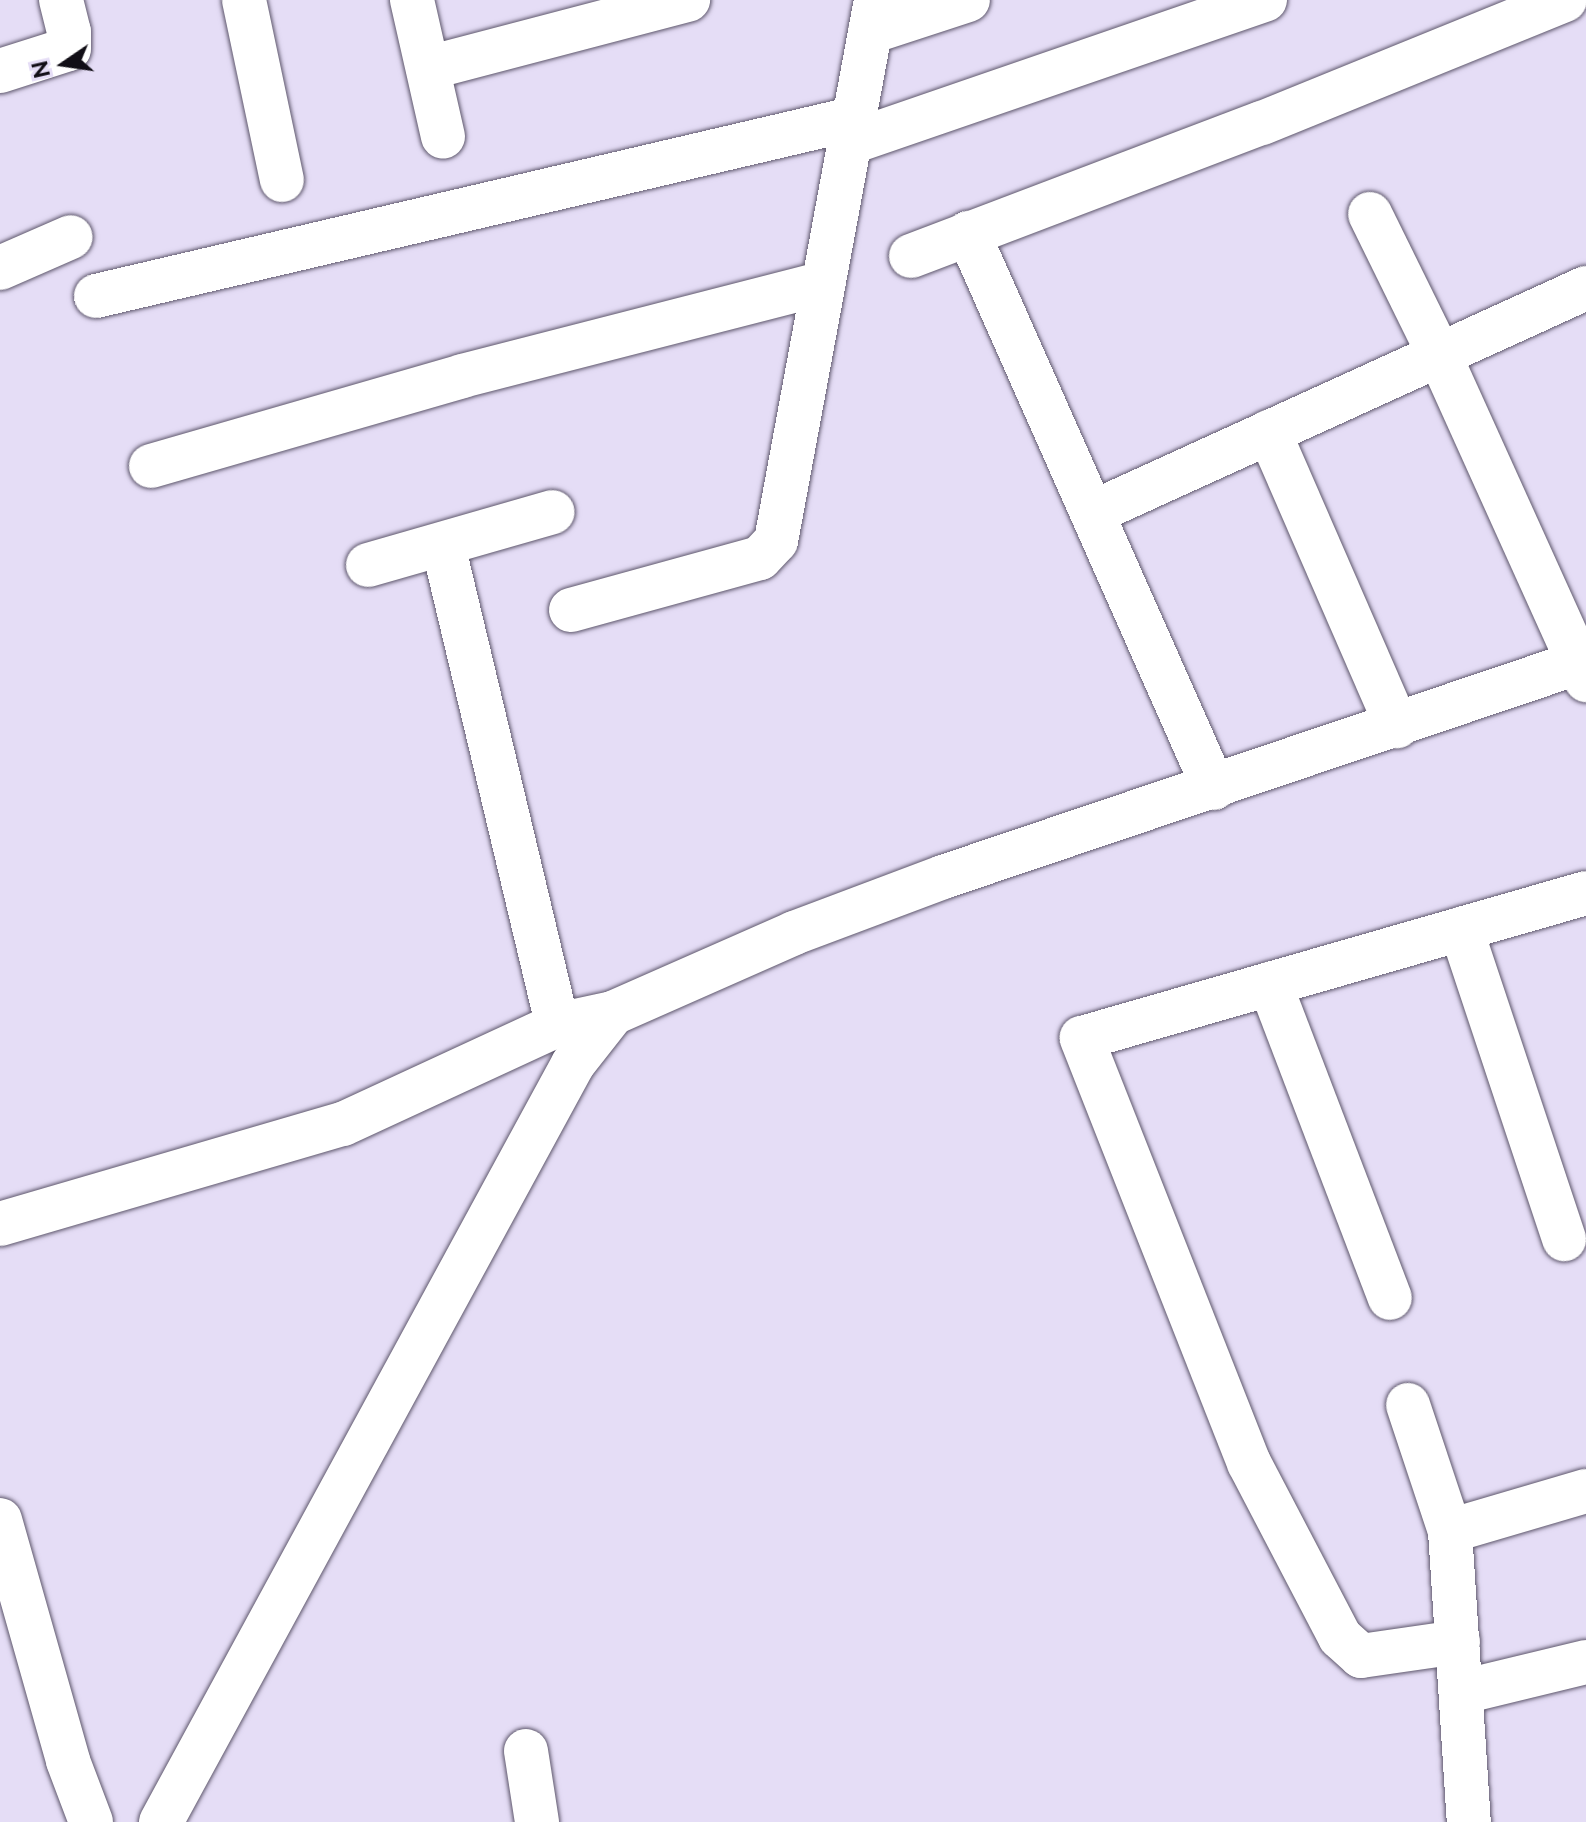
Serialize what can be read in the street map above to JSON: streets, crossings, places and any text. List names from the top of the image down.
{
  "north": "left"
}
